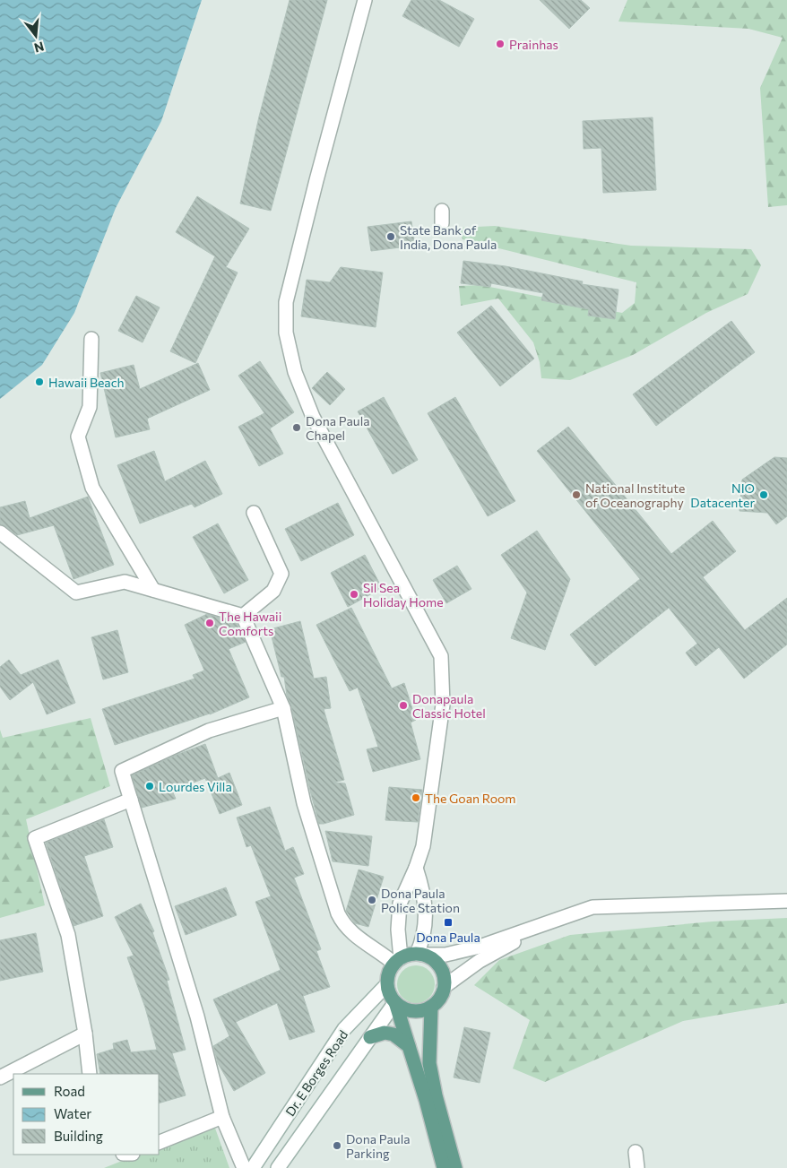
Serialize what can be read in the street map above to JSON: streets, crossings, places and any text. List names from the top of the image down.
{
  "streets": {
    "street": ["Dr. E Borges Road"]
  },
  "places": {
    "other": [
      "Prainhas",
      "State Bank of India, Dona Paula",
      "Hawaii Beach",
      "Dona Paula Chapel",
      "National Institute of Oceanography",
      "NIO Datacenter",
      "Sil Sea Holiday Home",
      "The Hawaii Comforts",
      "Donapaula Classic Hotel",
      "Lourdes Villa",
      "The Goan Room",
      "Dona Paula Police Station",
      "Dona Paula Parking"
    ],
    "transit": ["Dona Paula"]
  },
  "legend": ["Road", "Water", "Building"],
  "north": "bottom"
}
